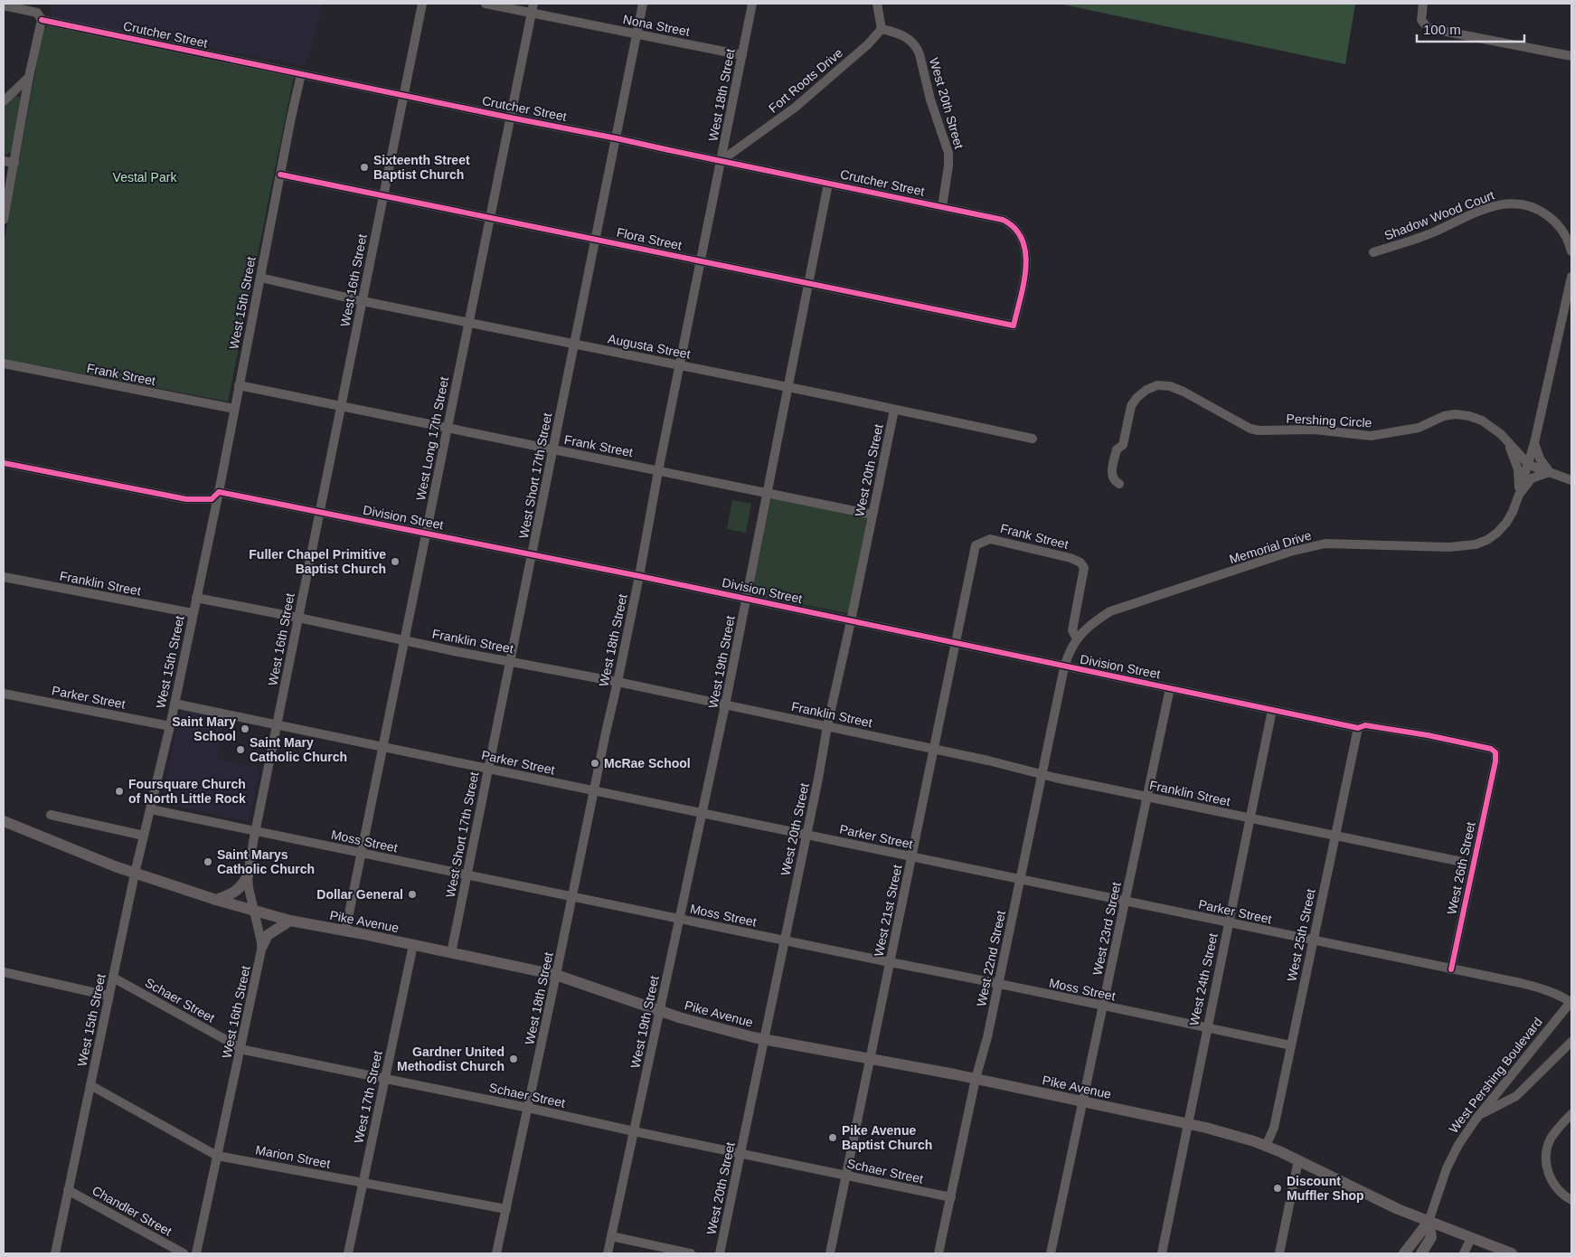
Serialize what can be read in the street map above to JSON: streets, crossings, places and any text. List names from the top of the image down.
{
  "streets": {
    "main road": ["Pike Avenue", "West Pershing Boulevard"],
    "street": [
      "Nona Street",
      "Crutcher Street",
      "Fort Roots Drive",
      "West 18th Street",
      "West 20th Street",
      "Shadow Wood Court",
      "Flora Street",
      "West 16th Street",
      "West 15th Street",
      "Augusta Street",
      "Frank Street",
      "Pershing Circle",
      "West Long 17th Street",
      "West Short 17th Street",
      "Division Street",
      "Memorial Drive",
      "Franklin Street",
      "West 19th Street",
      "Parker Street",
      "Moss Street",
      "West 26th Street",
      "West 21st Street",
      "West 23rd Street",
      "West 25th Street",
      "West 22nd Street",
      "West 24th Street",
      "Schaer Street",
      "West 17th Street",
      "Marion Street",
      "Chandler Street"
    ]
  },
  "crossings": [
    ["Nona Street", "West 18th Street"],
    ["Nona Street", "West Long 17th Street"],
    ["Nona Street", "West Short 17th Street"],
    ["Crutcher Street", "Fort Roots Drive"],
    ["Crutcher Street", "West 18th Street"],
    ["Crutcher Street", "West 20th Street"],
    ["Crutcher Street", "Flora Street"],
    ["Crutcher Street", "West 16th Street"],
    ["Crutcher Street", "West 15th Street"],
    ["Crutcher Street", "West Long 17th Street"],
    ["Crutcher Street", "West Short 17th Street"],
    ["Crutcher Street", "West 19th Street"],
    ["Fort Roots Drive", "West 18th Street"],
    ["Fort Roots Drive", "West 20th Street"],
    ["West 18th Street", "Flora Street"],
    ["West 18th Street", "Augusta Street"],
    ["West 18th Street", "Frank Street"],
    ["West 18th Street", "Division Street"],
    ["West 18th Street", "Franklin Street"],
    ["West 18th Street", "Parker Street"],
    ["West 18th Street", "Moss Street"],
    ["West 18th Street", "Pike Avenue"],
    ["West 18th Street", "Schaer Street"],
    ["West 18th Street", "Marion Street"],
    ["West 20th Street", "Augusta Street"],
    ["West 20th Street", "Frank Street"],
    ["West 20th Street", "Division Street"],
    ["West 20th Street", "Franklin Street"],
    ["West 20th Street", "Parker Street"],
    ["West 20th Street", "Moss Street"],
    ["West 20th Street", "Pike Avenue"],
    ["West 20th Street", "Schaer Street"],
    ["Flora Street", "West 16th Street"],
    ["Flora Street", "West 15th Street"],
    ["Flora Street", "West Long 17th Street"],
    ["Flora Street", "West Short 17th Street"],
    ["Flora Street", "West 19th Street"],
    ["West 16th Street", "Augusta Street"],
    ["West 16th Street", "Frank Street"],
    ["West 16th Street", "Division Street"],
    ["West 16th Street", "Franklin Street"],
    ["West 16th Street", "Parker Street"],
    ["West 16th Street", "Moss Street"],
    ["West 16th Street", "Pike Avenue"],
    ["West 16th Street", "Schaer Street"],
    ["West 16th Street", "Marion Street"],
    ["West 15th Street", "Augusta Street"],
    ["West 15th Street", "Frank Street"],
    ["West 15th Street", "Division Street"],
    ["West 15th Street", "Franklin Street"],
    ["West 15th Street", "Parker Street"],
    ["West 15th Street", "Moss Street"],
    ["West 15th Street", "Pike Avenue"],
    ["West 15th Street", "Schaer Street"],
    ["West 15th Street", "Marion Street"],
    ["West 15th Street", "Chandler Street"],
    ["Augusta Street", "West Long 17th Street"],
    ["Augusta Street", "West Short 17th Street"],
    ["Augusta Street", "West 19th Street"],
    ["Frank Street", "West Long 17th Street"],
    ["Frank Street", "West Short 17th Street"],
    ["Frank Street", "Memorial Drive"],
    ["Frank Street", "West 19th Street"],
    ["Frank Street", "West 21st Street"],
    ["Pershing Circle", "Memorial Drive"],
    ["West Long 17th Street", "Division Street"],
    ["West Long 17th Street", "Franklin Street"],
    ["West Long 17th Street", "Parker Street"],
    ["West Long 17th Street", "Moss Street"],
    ["West Long 17th Street", "Pike Avenue"],
    ["West Short 17th Street", "Division Street"],
    ["West Short 17th Street", "Franklin Street"],
    ["West Short 17th Street", "Parker Street"],
    ["West Short 17th Street", "Moss Street"],
    ["West Short 17th Street", "Pike Avenue"],
    ["Division Street", "Memorial Drive"],
    ["Division Street", "West 19th Street"],
    ["Division Street", "West 26th Street"],
    ["Division Street", "West 21st Street"],
    ["Division Street", "West 23rd Street"],
    ["Division Street", "West 25th Street"],
    ["Division Street", "West 22nd Street"],
    ["Division Street", "West 24th Street"],
    ["Memorial Drive", "West 22nd Street"],
    ["Franklin Street", "West 19th Street"],
    ["Franklin Street", "West 21st Street"],
    ["Franklin Street", "West 23rd Street"],
    ["Franklin Street", "West 25th Street"],
    ["Franklin Street", "West 22nd Street"],
    ["Franklin Street", "West 24th Street"],
    ["West 19th Street", "Parker Street"],
    ["West 19th Street", "Moss Street"],
    ["West 19th Street", "Pike Avenue"],
    ["West 19th Street", "Schaer Street"],
    ["Parker Street", "West 26th Street"],
    ["Parker Street", "West 21st Street"],
    ["Parker Street", "West 23rd Street"],
    ["Parker Street", "West 25th Street"],
    ["Parker Street", "West 22nd Street"],
    ["Parker Street", "West 24th Street"],
    ["Parker Street", "West Pershing Boulevard"],
    ["Moss Street", "West 21st Street"],
    ["Moss Street", "West 23rd Street"],
    ["Moss Street", "West 25th Street"],
    ["Moss Street", "West 22nd Street"],
    ["Moss Street", "West 24th Street"],
    ["West 21st Street", "Pike Avenue"],
    ["West 21st Street", "Schaer Street"],
    ["Pike Avenue", "West 23rd Street"],
    ["Pike Avenue", "West 25th Street"],
    ["Pike Avenue", "West 22nd Street"],
    ["Pike Avenue", "West 24th Street"],
    ["Pike Avenue", "West Pershing Boulevard"],
    ["Pike Avenue", "West 17th Street"],
    ["West 22nd Street", "Schaer Street"],
    ["Schaer Street", "West 17th Street"],
    ["West 17th Street", "Marion Street"]
  ],
  "parks": ["Vestal Park"],
  "places": [
    "Sixteenth Street Baptist Church",
    "Fuller Chapel Primitive Baptist Church",
    "Saint Mary School",
    "Saint Mary Catholic Church",
    "McRae School",
    "Foursquare Church of North Little Rock",
    "Saint Marys Catholic Church",
    "Dollar General",
    "Gardner United Methodist Church",
    "Pike Avenue Baptist Church",
    "Discount Muffler Shop"
  ],
  "scale_bar": "100 m"
}
